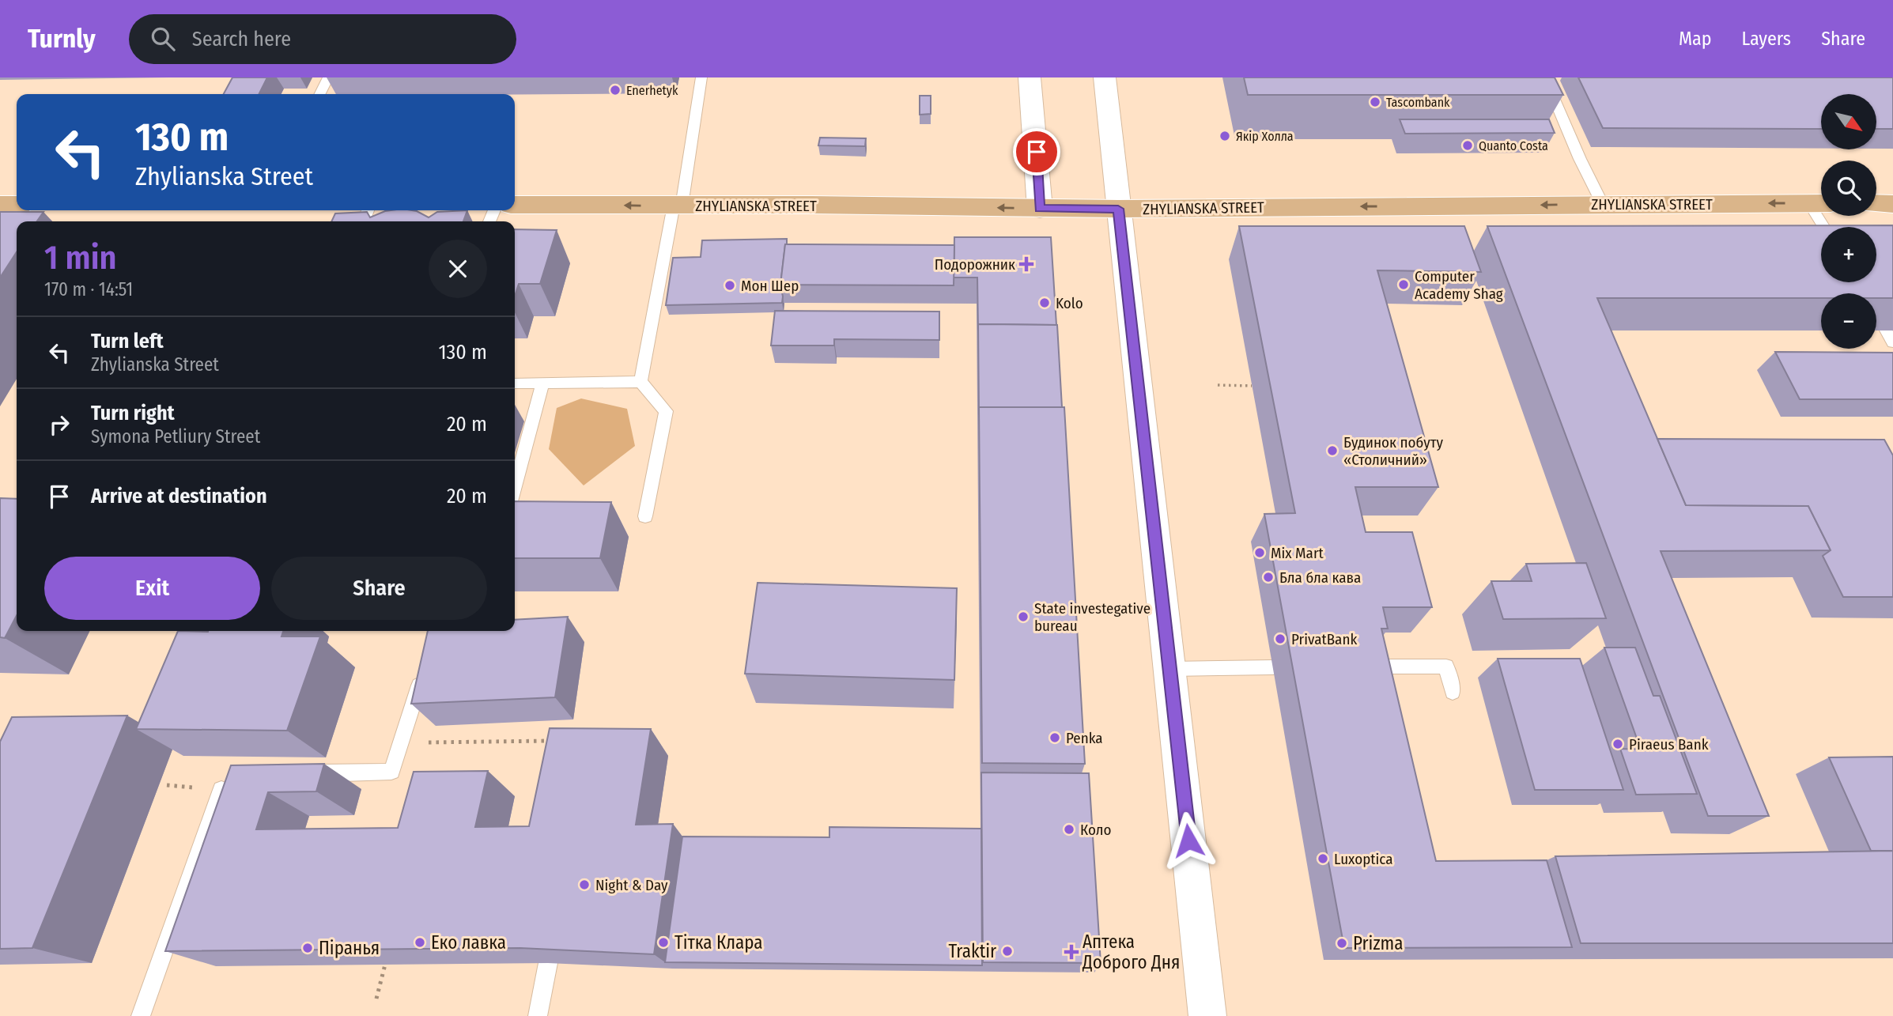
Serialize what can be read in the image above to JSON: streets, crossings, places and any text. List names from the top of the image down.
{
  "streets": {
    "main road": ["ZHYLIANSKA STREET"]
  },
  "one_way": ["ZHYLIANSKA STREET"],
  "places": {
    "other": [
      "Enerhetyk",
      "Tascombank",
      "Якір Холла",
      "Quanto Costa",
      "Computer Academy Shag",
      "Мон Шер",
      "Kolo",
      "Будинок побуту «Столичний»",
      "Mix Mart",
      "Бла бла кава",
      "State investegative bureau",
      "PrivatBank",
      "Penka",
      "Piraeus Bank",
      "Коло",
      "Luxoptica",
      "Night & Day",
      "Еко лавка",
      "Тітка Клара",
      "Prizma",
      "Піранья",
      "Traktir"
    ],
    "health": ["Подорожник", "Аптека Доброго Дня"]
  },
  "north": "bottom right",
  "page": {
    "header": "Turnly",
    "search": "Search here",
    "nav": ["Map", "Layers", "Share"],
    "map_buttons": ["+", "−"],
    "turn": ["130 m", "Zhylianska Street"],
    "heading": ["1 min", "170 m · 14:51"],
    "list": [
      {
        "name": "Turn left",
        "note": "Zhylianska Street",
        "value": "130 m"
      },
      {
        "name": "Turn right",
        "note": "Symona Petliury Street",
        "value": "20 m"
      },
      {
        "name": "Arrive at destination",
        "value": "20 m"
      }
    ],
    "buttons": ["Exit", "Share"]
  }
}
